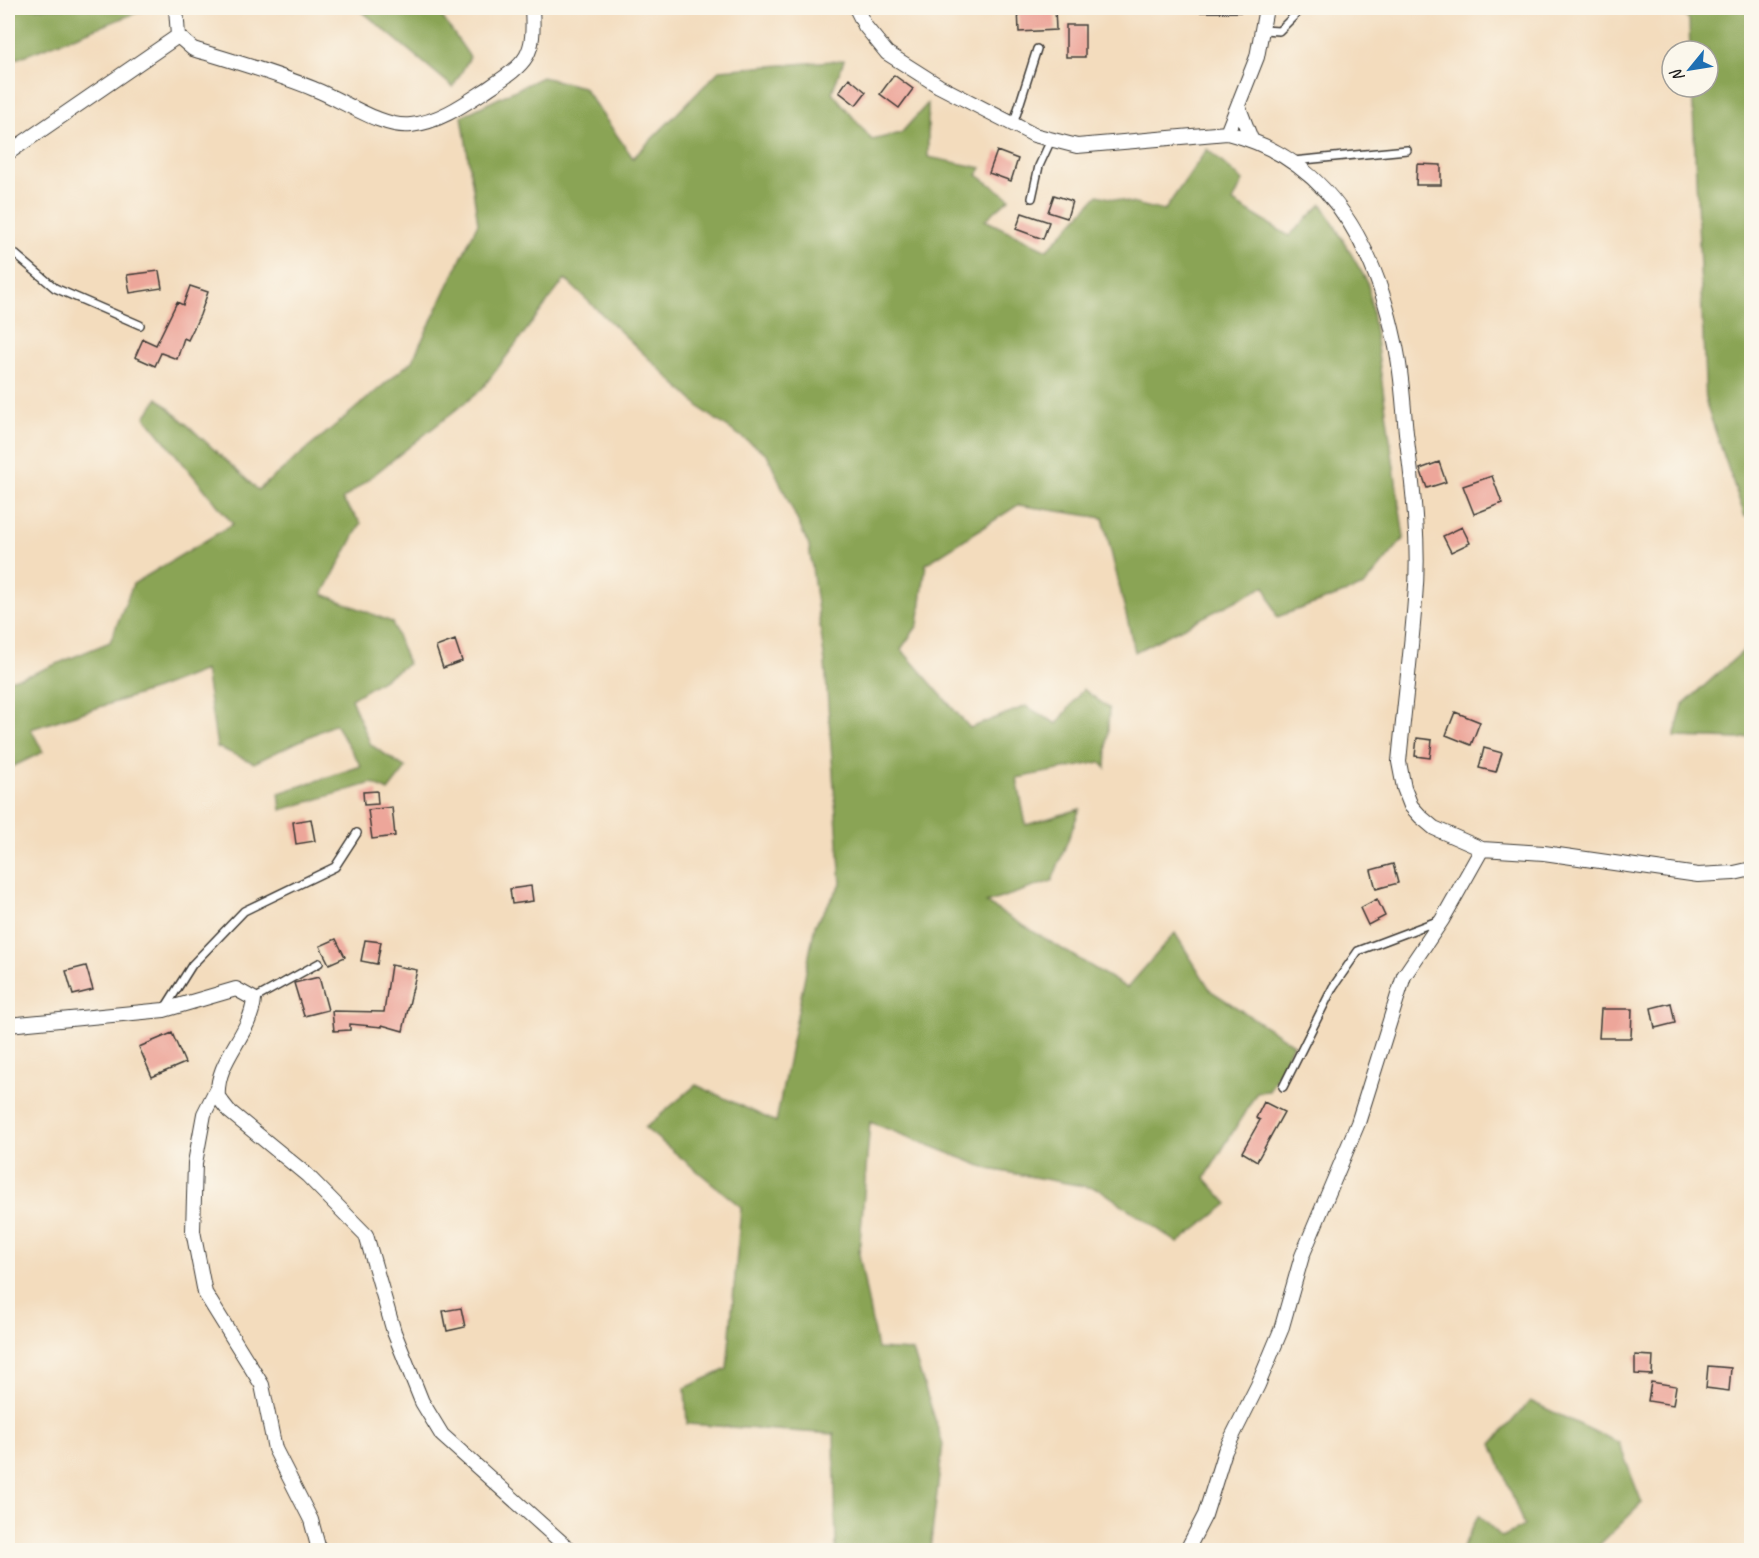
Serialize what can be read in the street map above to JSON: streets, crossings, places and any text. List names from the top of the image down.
{
  "north": "bottom left"
}
